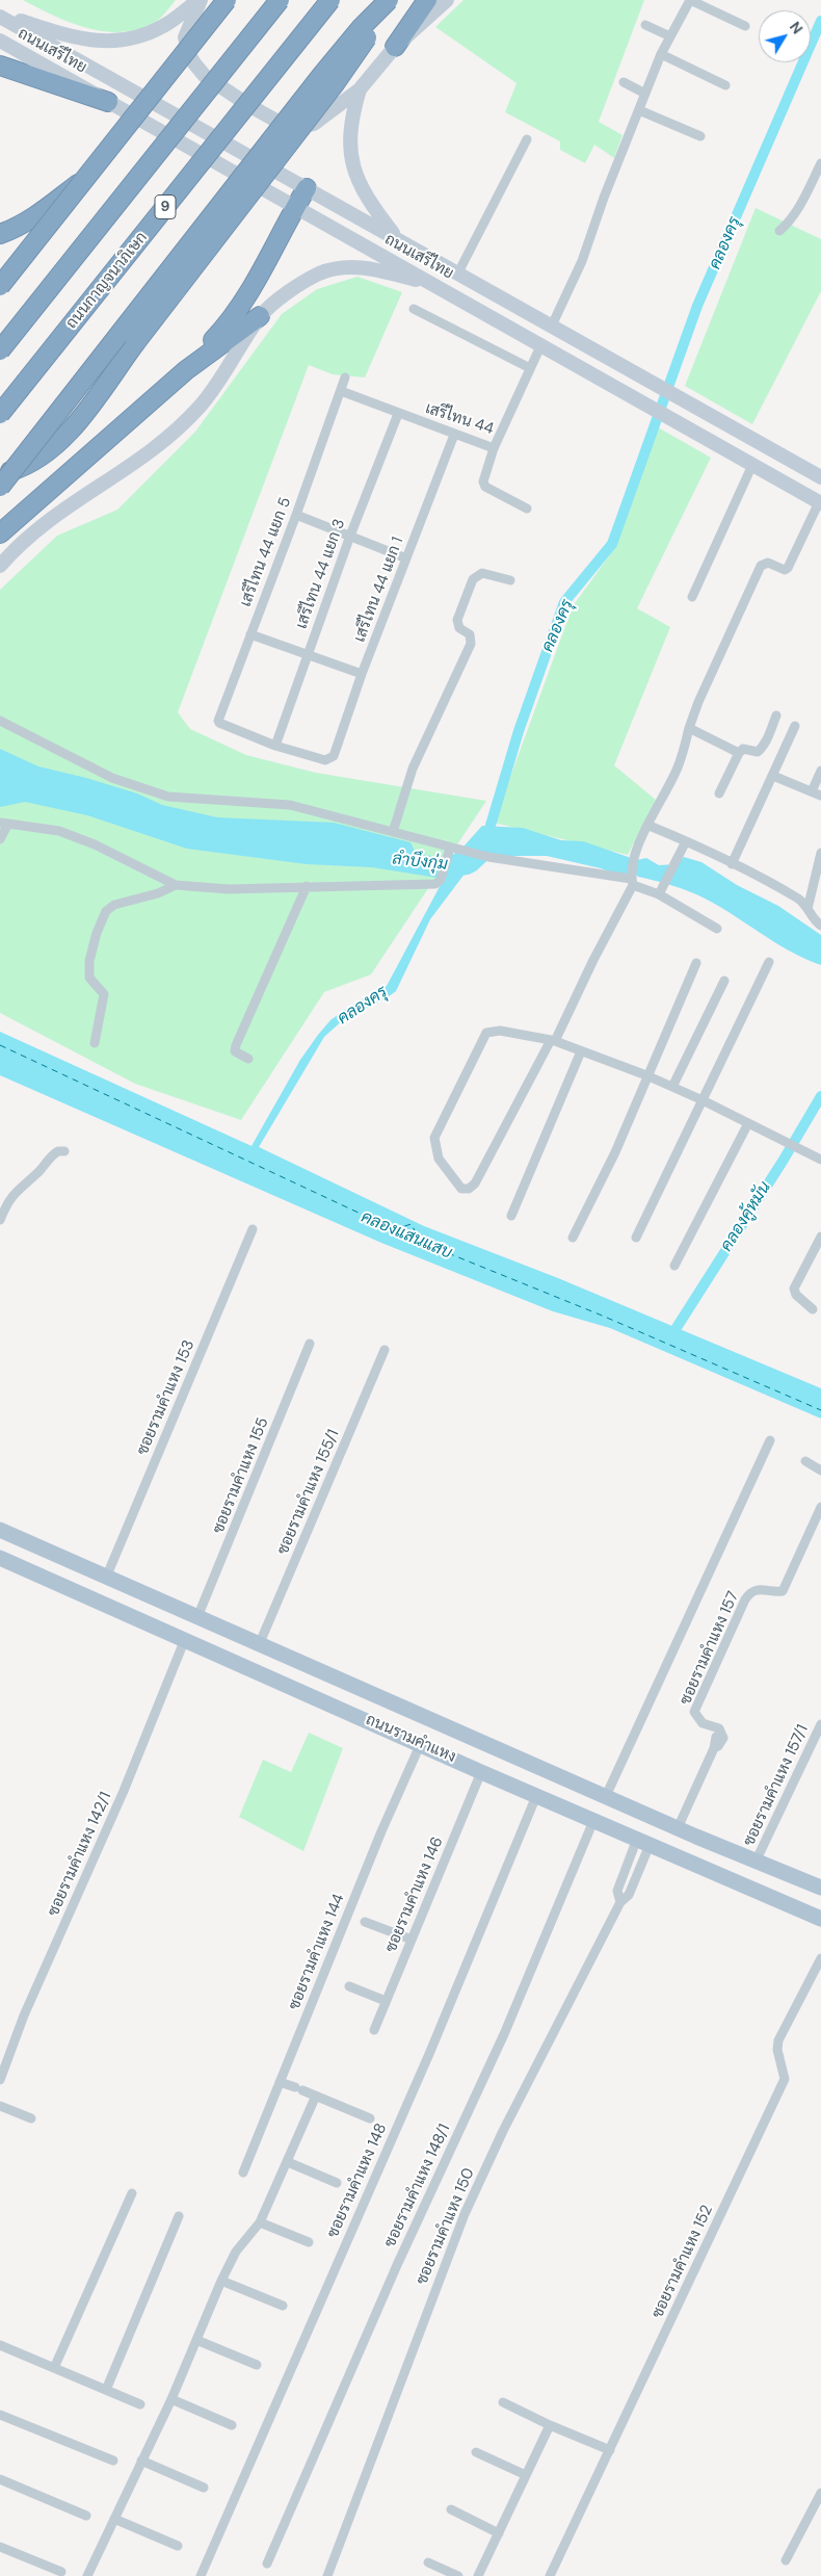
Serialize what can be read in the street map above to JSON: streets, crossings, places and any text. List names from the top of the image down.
{
  "streets": {
    "highway": ["9", "ถนนกาญจนาภิเษก"],
    "main road": ["ถนนเสรีไทย", "ถนนรามคำแหง"],
    "street": [
      "เสรีไทน 44",
      "เสรีไทน 44 แยก 5",
      "เสรีไทน 44 แยก 3",
      "เสรีไทน 44 แยก 1",
      "ซอยรามคำแหง 153",
      "ซอยรามคำแหง 155",
      "ซอยรามคำแหง 155/1",
      "ซอยรามคำแหง 157",
      "ซอยรามคำแหง 157/1",
      "ซอยรามคำแหง 142/1",
      "ซอยรามคำแหง 146",
      "ซอยรามคำแหง 144",
      "ซอยรามคำแหง 148",
      "ซอยรามคำแหง 148/1",
      "ซอยรามคำแหง 150",
      "ซอยรามคำแหง 152"
    ]
  },
  "crossings": [
    ["ถนนเสรีไทย", "เสรีไทน 44"],
    ["เสรีไทน 44", "เสรีไทน 44 แยก 5"],
    ["เสรีไทน 44", "เสรีไทน 44 แยก 3"],
    ["เสรีไทน 44", "เสรีไทน 44 แยก 1"],
    ["เสรีไทน 44 แยก 5", "เสรีไทน 44 แยก 3"],
    ["เสรีไทน 44 แยก 5", "เสรีไทน 44 แยก 1"],
    ["เสรีไทน 44 แยก 3", "เสรีไทน 44 แยก 1"],
    ["ซอยรามคำแหง 153", "ถนนรามคำแหง"],
    ["ซอยรามคำแหง 155", "ถนนรามคำแหง"],
    ["ซอยรามคำแหง 155/1", "ถนนรามคำแหง"],
    ["ซอยรามคำแหง 157", "ถนนรามคำแหง"],
    ["ถนนรามคำแหง", "ซอยรามคำแหง 157/1"],
    ["ถนนรามคำแหง", "ซอยรามคำแหง 142/1"],
    ["ถนนรามคำแหง", "ซอยรามคำแหง 146"],
    ["ถนนรามคำแหง", "ซอยรามคำแหง 144"],
    ["ถนนรามคำแหง", "ซอยรามคำแหง 148"],
    ["ถนนรามคำแหง", "ซอยรามคำแหง 148/1"],
    ["ถนนรามคำแหง", "ซอยรามคำแหง 150"]
  ],
  "water": [
    "คลองครุ",
    "ลำบึงกุ่ม",
    "คลองคู้หมัน",
    "คลองแสนแสบ"
  ],
  "north": "top right"
}
